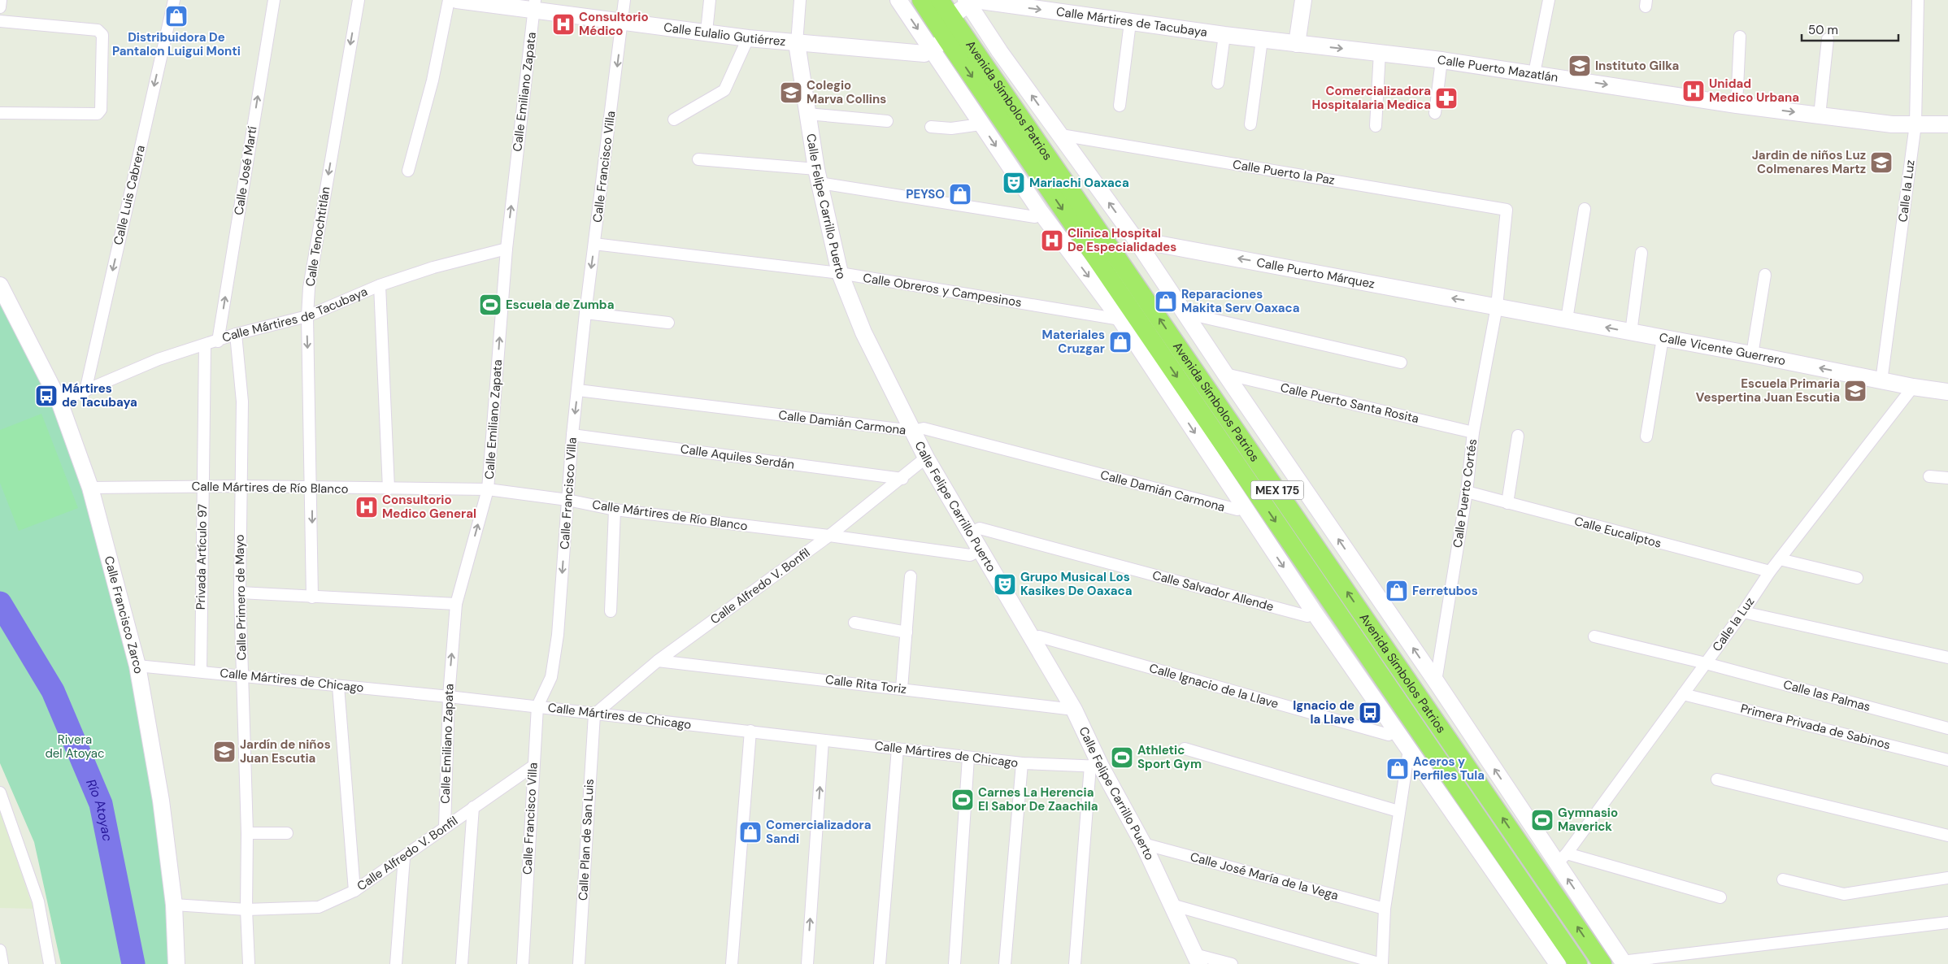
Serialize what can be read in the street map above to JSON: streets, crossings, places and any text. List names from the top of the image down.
{
  "streets": {
    "main road": ["Avenida Símbolos Patrios", "MEX 175"],
    "street": [
      "Calle Mártires de Tacubaya",
      "Calle Eulalio Gutiérrez",
      "Calle Puerto Mazatlán",
      "Calle Emiliano Zapata",
      "Calle Francisco Villa",
      "Calle José Martí",
      "Calle Puerto la Paz",
      "Calle la Luz",
      "Calle Luis Cabrera",
      "Calle Felipe Carrillo Puerto",
      "Calle Tenochtitlán",
      "Calle Puerto Márquez",
      "Calle Obreros y Campesinos",
      "Calle Vicente Guerrero",
      "Calle Puerto Santa Rosita",
      "Calle Damián Carmona",
      "Calle Aquiles Serdán",
      "Calle Mártires de Río Blanco",
      "Calle Puerto Cortés",
      "Calle Eucaliptos",
      "Privada Artículo 97",
      "Calle Alfredo V. Bonfil",
      "Calle Salvador Allende",
      "Calle Primero de Mayo",
      "Calle Francisco Zarco",
      "Calle Mártires de Chicago",
      "Calle Rita Toriz",
      "Calle Ignacio de la Llave",
      "Calle las Palmas",
      "Primera Privada de Sabinos",
      "Calle Plan de San Luis",
      "Calle José María de la Vega"
    ]
  },
  "crossings": [
    ["Calle Mártires de Tacubaya", "Calle Puerto Mazatlán"],
    ["Calle Mártires de Tacubaya", "Calle Emiliano Zapata"],
    ["Calle Mártires de Tacubaya", "Avenida Símbolos Patrios"],
    ["Calle Mártires de Tacubaya", "Calle José Martí"],
    ["Calle Mártires de Tacubaya", "Calle Luis Cabrera"],
    ["Calle Mártires de Tacubaya", "Calle Tenochtitlán"],
    ["Calle Mártires de Tacubaya", "Privada Artículo 97"],
    ["Calle Mártires de Tacubaya", "Calle Primero de Mayo"],
    ["Calle Mártires de Tacubaya", "Calle Francisco Zarco"],
    ["Calle Eulalio Gutiérrez", "Calle Emiliano Zapata"],
    ["Calle Eulalio Gutiérrez", "Avenida Símbolos Patrios"],
    ["Calle Eulalio Gutiérrez", "Calle Francisco Villa"],
    ["Calle Eulalio Gutiérrez", "Calle Felipe Carrillo Puerto"],
    ["Calle Puerto Mazatlán", "Calle la Luz"],
    ["Calle Emiliano Zapata", "Calle Mártires de Río Blanco"],
    ["Calle Emiliano Zapata", "Calle Alfredo V. Bonfil"],
    ["Calle Emiliano Zapata", "Calle Mártires de Chicago"],
    ["Avenida Símbolos Patrios", "Calle Puerto la Paz"],
    ["Avenida Símbolos Patrios", "Calle la Luz"],
    ["Avenida Símbolos Patrios", "Calle Puerto Márquez"],
    ["Avenida Símbolos Patrios", "Calle Obreros y Campesinos"],
    ["Avenida Símbolos Patrios", "Calle Puerto Santa Rosita"],
    ["Avenida Símbolos Patrios", "Calle Damián Carmona"],
    ["Avenida Símbolos Patrios", "Calle Puerto Cortés"],
    ["Avenida Símbolos Patrios", "Calle Salvador Allende"],
    ["Avenida Símbolos Patrios", "Calle Ignacio de la Llave"],
    ["Calle Francisco Villa", "Calle Obreros y Campesinos"],
    ["Calle Francisco Villa", "Calle Damián Carmona"],
    ["Calle Francisco Villa", "Calle Aquiles Serdán"],
    ["Calle Francisco Villa", "Calle Mártires de Río Blanco"],
    ["Calle Francisco Villa", "Calle Alfredo V. Bonfil"],
    ["Calle Francisco Villa", "Calle Mártires de Chicago"],
    ["Calle Puerto la Paz", "Calle Puerto Cortés"],
    ["Calle la Luz", "Calle Vicente Guerrero"],
    ["Calle la Luz", "Calle Eucaliptos"],
    ["Calle la Luz", "Calle las Palmas"],
    ["Calle la Luz", "Primera Privada de Sabinos"],
    ["Calle Felipe Carrillo Puerto", "Calle Obreros y Campesinos"],
    ["Calle Felipe Carrillo Puerto", "Calle Damián Carmona"],
    ["Calle Felipe Carrillo Puerto", "Calle Mártires de Río Blanco"],
    ["Calle Felipe Carrillo Puerto", "Calle Alfredo V. Bonfil"],
    ["Calle Felipe Carrillo Puerto", "Calle Salvador Allende"],
    ["Calle Felipe Carrillo Puerto", "Calle Mártires de Chicago"],
    ["Calle Felipe Carrillo Puerto", "Calle Rita Toriz"],
    ["Calle Felipe Carrillo Puerto", "Calle Ignacio de la Llave"],
    ["Calle Felipe Carrillo Puerto", "Calle José María de la Vega"],
    ["Calle Tenochtitlán", "Calle Mártires de Río Blanco"],
    ["Calle Puerto Márquez", "Calle Vicente Guerrero"],
    ["Calle Puerto Márquez", "Calle Puerto Cortés"],
    ["Calle Vicente Guerrero", "Calle Puerto Cortés"],
    ["Calle Puerto Santa Rosita", "Calle Puerto Cortés"],
    ["Calle Aquiles Serdán", "Calle Alfredo V. Bonfil"],
    ["Calle Mártires de Río Blanco", "Privada Artículo 97"],
    ["Calle Mártires de Río Blanco", "Calle Alfredo V. Bonfil"],
    ["Calle Mártires de Río Blanco", "Calle Primero de Mayo"],
    ["Calle Mártires de Río Blanco", "Calle Francisco Zarco"],
    ["Calle Puerto Cortés", "Calle Eucaliptos"],
    ["Privada Artículo 97", "Calle Mártires de Chicago"],
    ["Calle Alfredo V. Bonfil", "Calle Primero de Mayo"],
    ["Calle Alfredo V. Bonfil", "Calle Francisco Zarco"],
    ["Calle Alfredo V. Bonfil", "Calle Mártires de Chicago"],
    ["Calle Alfredo V. Bonfil", "Calle Rita Toriz"],
    ["Calle Alfredo V. Bonfil", "Calle Plan de San Luis"],
    ["Calle Primero de Mayo", "Calle Mártires de Chicago"],
    ["Calle Francisco Zarco", "Calle Mártires de Chicago"],
    ["Calle Mártires de Chicago", "Calle Plan de San Luis"]
  ],
  "one_way": [
    "Calle Puerto Mazatlán",
    "Calle Emiliano Zapata",
    "Calle Francisco Villa",
    "Calle José Martí",
    "Calle Luis Cabrera",
    "Calle Vicente Guerrero"
  ],
  "water": ["Río Atoyac"],
  "parks": ["Rivera del Atoyac"],
  "places": {
    "shop": [
      "Distribuidora De Pantalon Luigui Monti",
      "PEYSO",
      "Reparaciones Makita Serv Oaxaca",
      "Materiales Cruzgar",
      "Ferretubos",
      "Aceros y Perfiles Tula",
      "Comercializadora Sandi"
    ],
    "hospital": [
      "Consultorio Médico",
      "Unidad Medico Urbana",
      "Clinica Hospital De Especialidades",
      "Consultorio Medico General"
    ],
    "school or university": [
      "Instituto Gilka",
      "Colegio Marva Collins",
      "Jardin de niños Luz Colmenares Martz",
      "Escuela Primaria Vespertina Juan Escutia",
      "Jardín de niños Juan Escutia"
    ],
    "pharmacy": ["Comercializadora Hospitalaria Medica"],
    "theatre": ["Mariachi Oaxaca", "Grupo Musical Los Kasikes De Oaxaca"],
    "sports": [
      "Escuela de Zumba",
      "Athletic Sport Gym",
      "Carnes La Herencia El Sabor De Zaachila",
      "Gymnasio Maverick"
    ],
    "bus stop": ["Mártires de Tacubaya", "Ignacio de la Llave"]
  },
  "scale_bar": "50 m"
}
